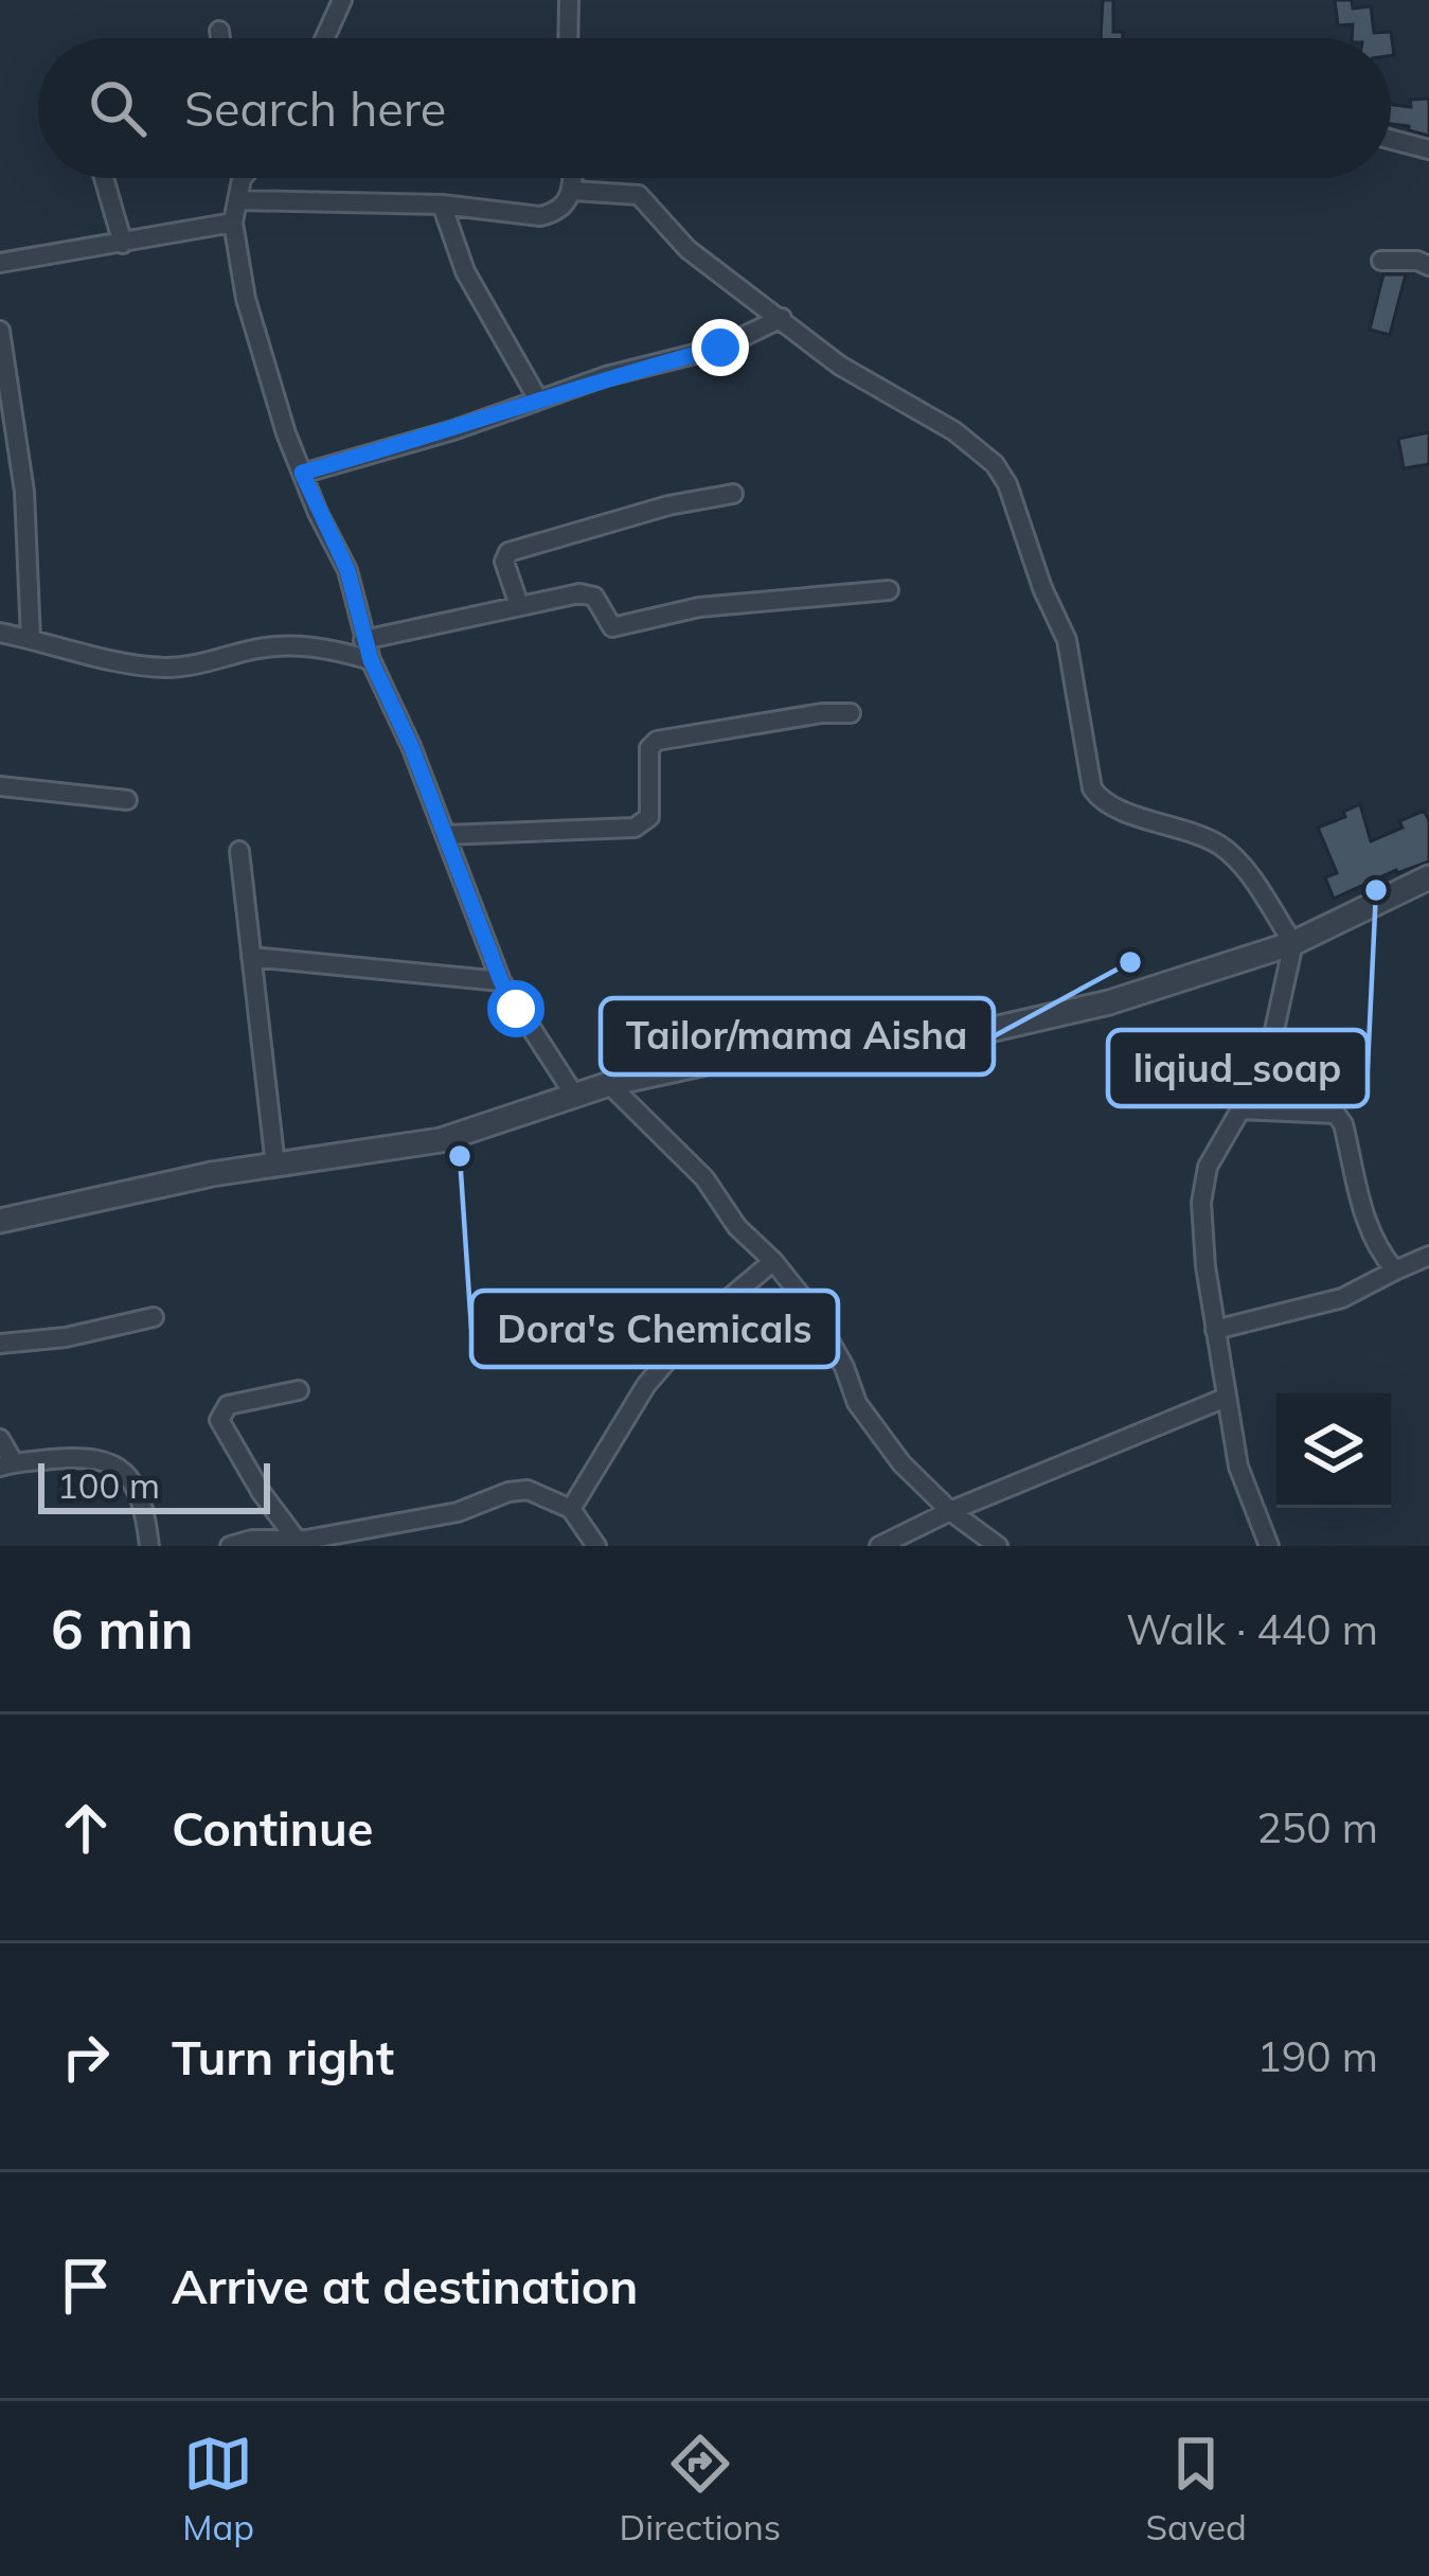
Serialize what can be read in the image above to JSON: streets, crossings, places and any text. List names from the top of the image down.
{
  "places": ["liqiud_soap", "Tailor/mama Aisha", "Dora's Chemicals"],
  "scale_bar": "100 m",
  "page": {
    "search": "Search here",
    "scale": "100 m",
    "heading": ["6 min", "Walk · 440 m"],
    "list": [
      ["Continue", "250 m"],
      ["Turn right", "190 m"],
      "Arrive at destination"
    ],
    "nav": ["Map", "Directions", "Saved"]
  }
}
